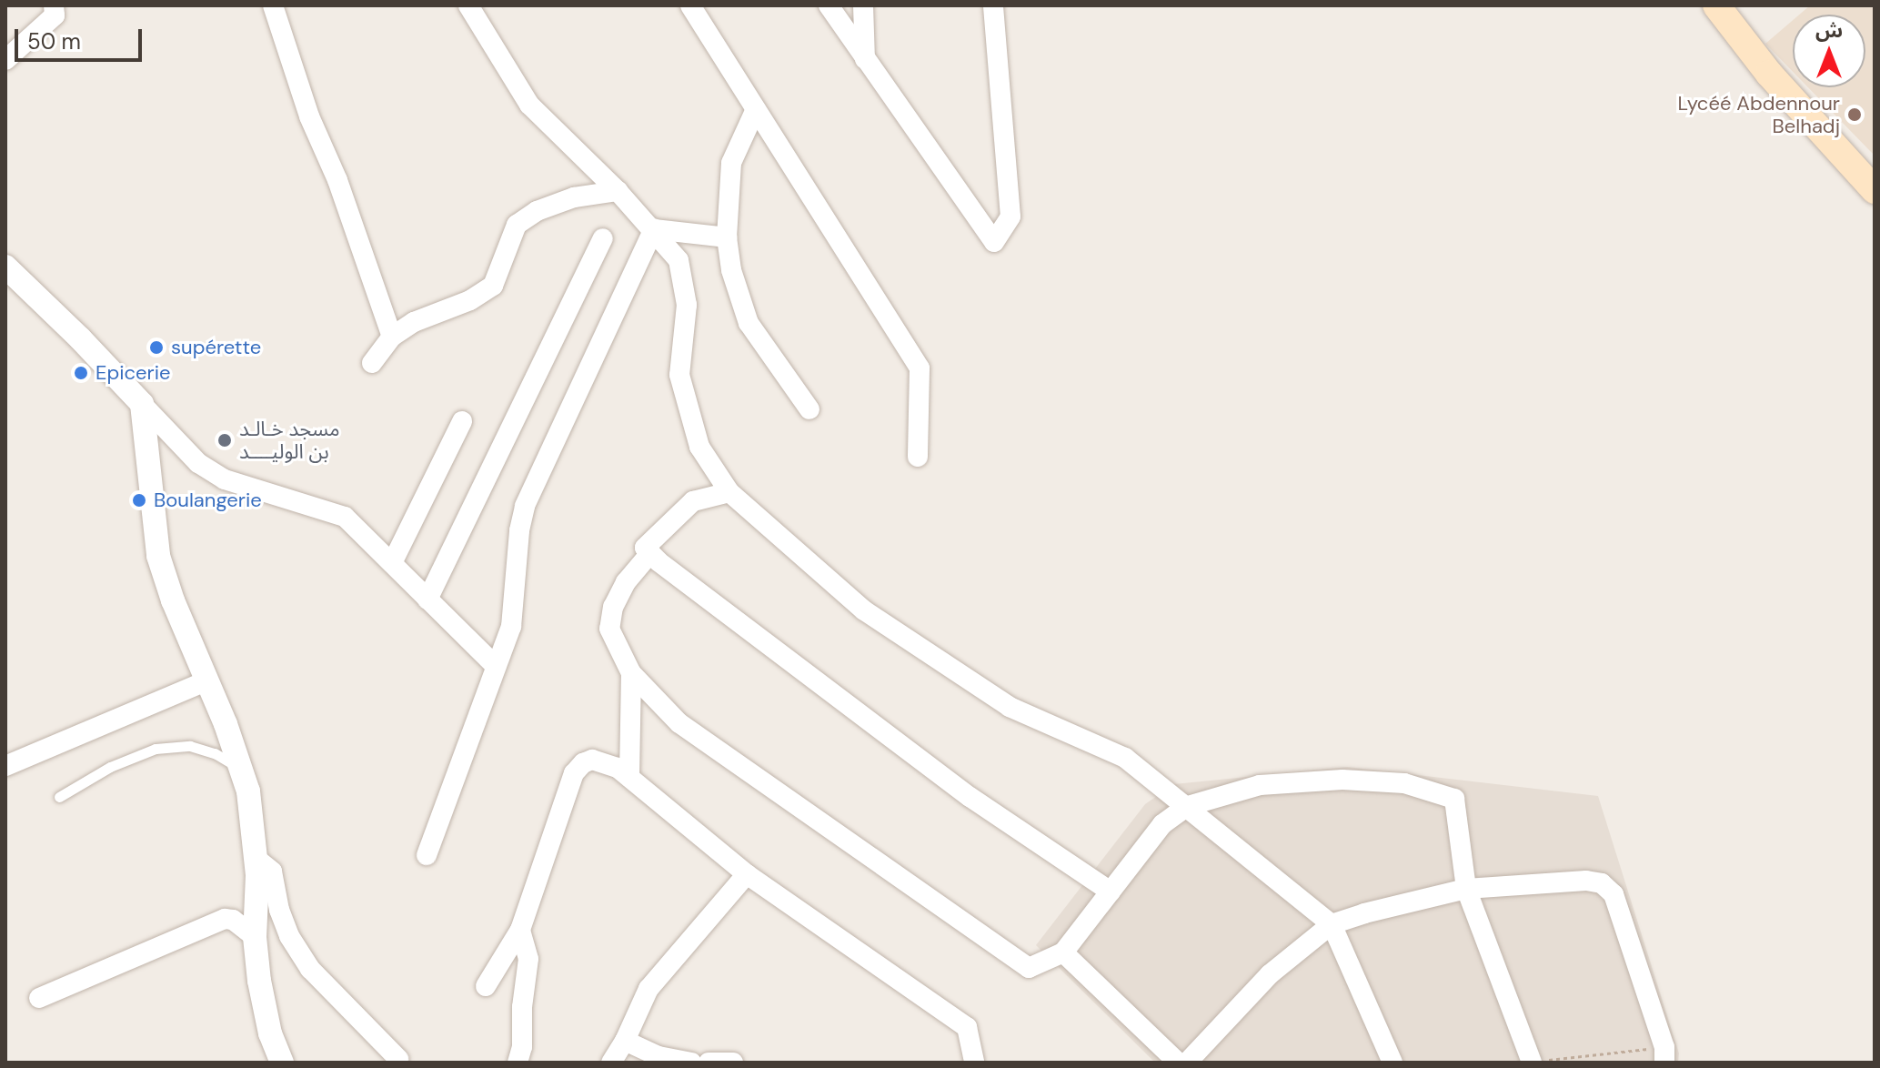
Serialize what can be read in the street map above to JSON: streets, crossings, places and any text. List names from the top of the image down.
{
  "places": [
    "Lycéé Abdennour Belhadj",
    "supérette",
    "Epicerie",
    "مسجد خـالـد بن الوليــــد",
    "Boulangerie"
  ],
  "scale_bar": "50 m",
  "north": "top"
}
